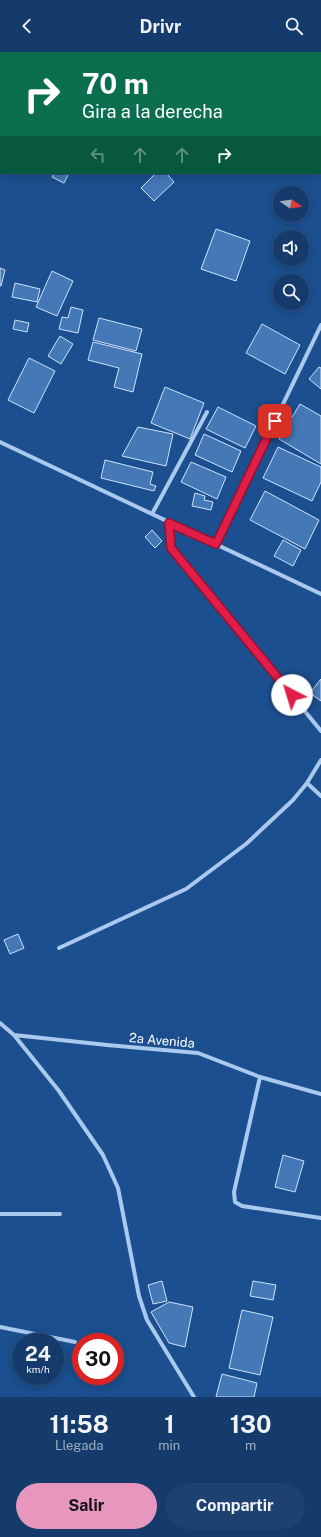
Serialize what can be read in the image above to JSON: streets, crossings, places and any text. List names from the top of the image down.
{
  "streets": {
    "street": ["2a Avenida"]
  },
  "north": "right",
  "page": {
    "header": "Drivr",
    "turn": ["70 m", "Gira a la derecha"],
    "speed": "24 km/h",
    "limit": "30",
    "eta": [
      "11:58",
      "Llegada",
      "1",
      "min",
      "130",
      "m"
    ],
    "buttons": ["Salir", "Compartir"]
  }
}
